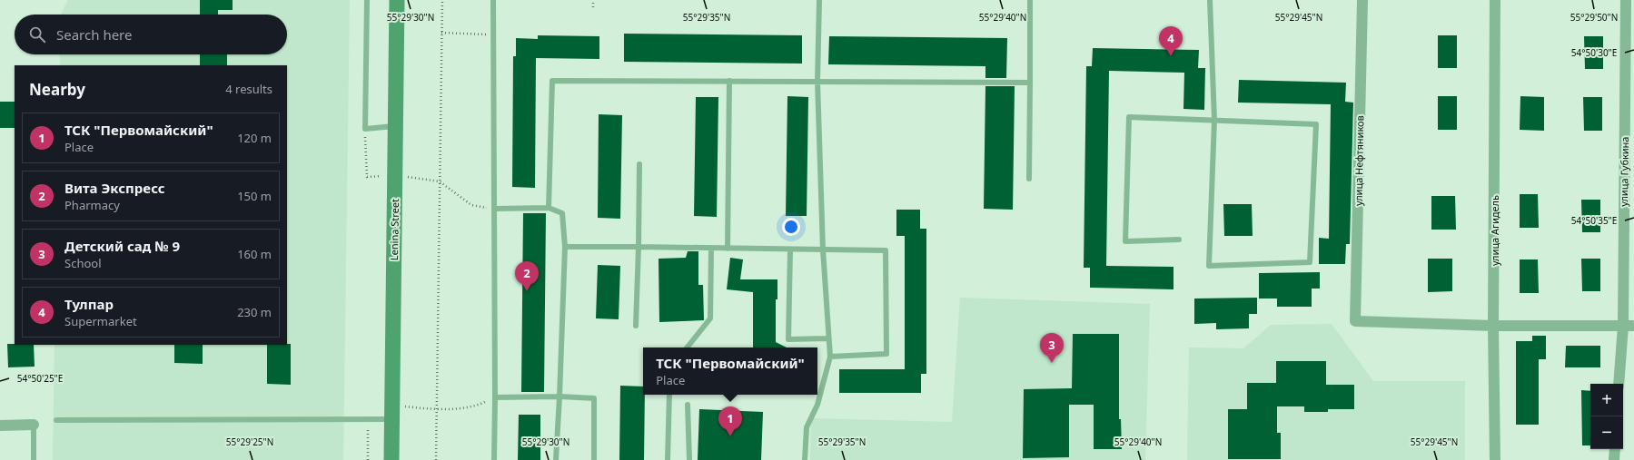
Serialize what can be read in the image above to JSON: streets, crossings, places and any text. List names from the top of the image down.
{
  "streets": {
    "main road": ["Lenina Street"],
    "street": ["улица Нефтяников", "улица Губкина", "улица Агидель"]
  },
  "crossings": [
    ["улица Нефтяников", "улица Агидель"]
  ],
  "page": {
    "search": "Search here",
    "pins": [
      "4",
      "2",
      "3",
      "1"
    ],
    "heading": ["Nearby", "4 results"],
    "list": [
      {
        "mark": "1",
        "name": "ТСК \"Первомайский\"",
        "note": "Place",
        "value": "120 m"
      },
      {
        "mark": "2",
        "name": "Вита Экспресс",
        "note": "Pharmacy",
        "value": "150 m"
      },
      {
        "mark": "3",
        "name": "Детский сад № 9",
        "note": "School",
        "value": "160 m"
      },
      {
        "mark": "4",
        "name": "Тулпар",
        "note": "Supermarket",
        "value": "230 m"
      }
    ],
    "popup": ["ТСК \"Первомайский\"", "Place"],
    "map_buttons": ["+", "−"]
  },
  "coordinates": [
    "55°29'30\"N",
    "55°29'35\"N",
    "55°29'40\"N",
    "55°29'45\"N",
    "55°29'50\"N",
    "54°50'30\"E",
    "54°50'35\"E",
    "54°50'25\"E",
    "55°29'25\"N"
  ]
}
